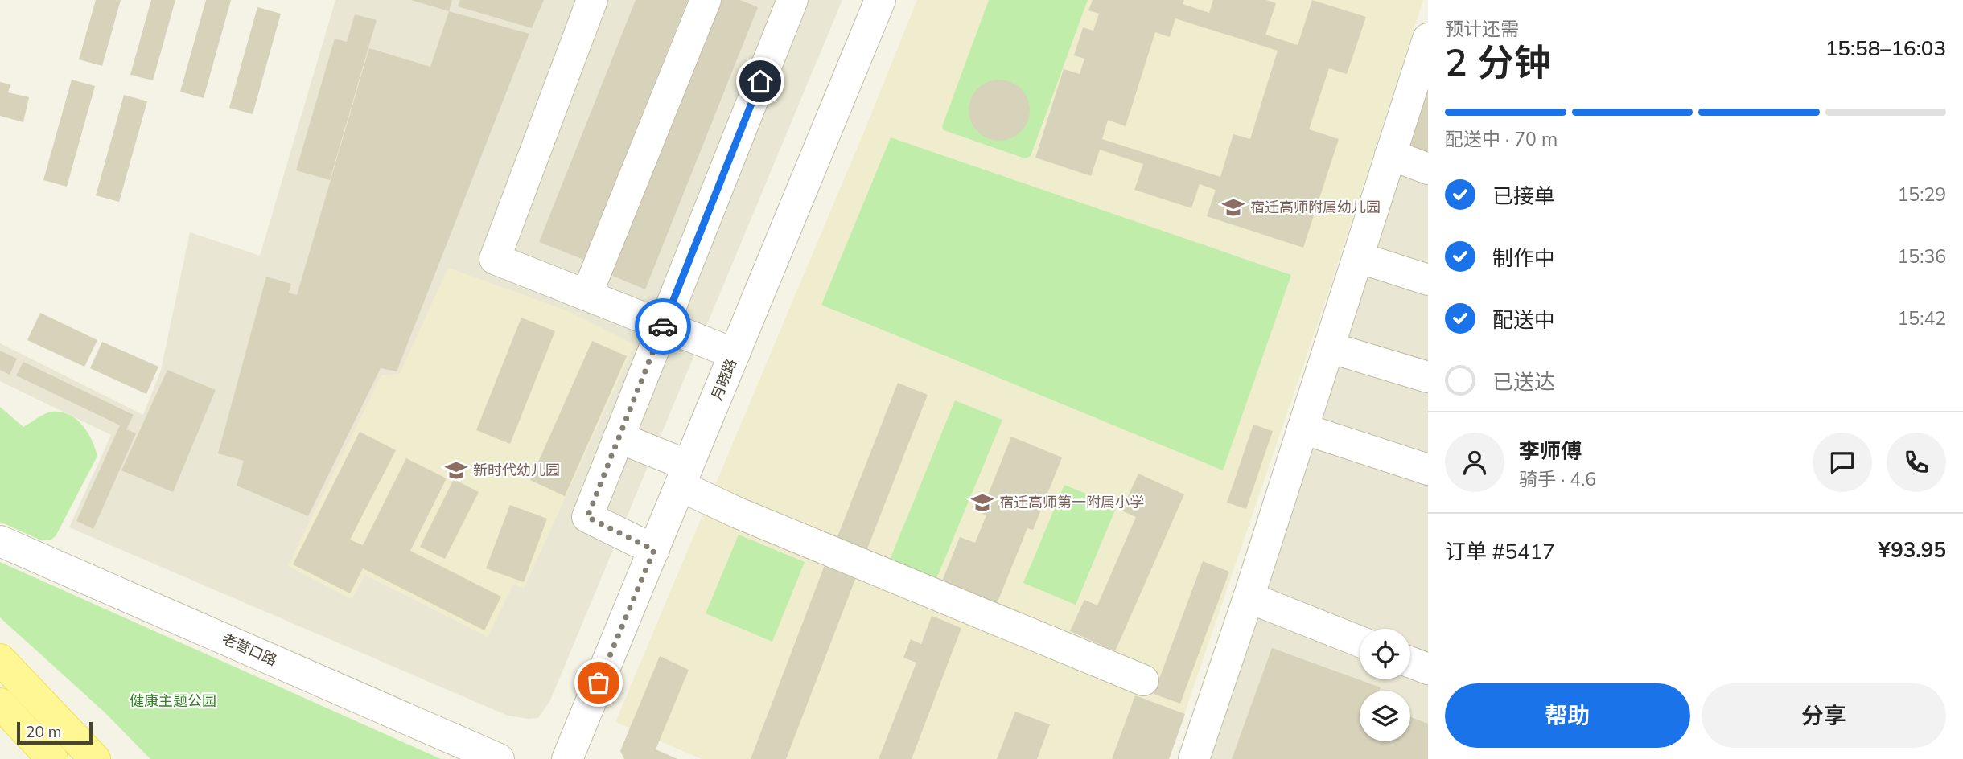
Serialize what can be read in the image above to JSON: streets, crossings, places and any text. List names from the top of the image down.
{
  "streets": {
    "street": ["月晓路", "老营口路"]
  },
  "parks": ["健康主题公园"],
  "places": {
    "school or university": ["宿迁高师附属幼儿园", "新时代幼儿园", "宿迁高师第一附属小学"]
  },
  "scale_bar": "20 m",
  "page": {
    "heading": ["2 分钟", "预计还需", "15:58–16:03"],
    "panel": [
      "李师傅",
      "骑手 · 4.6",
      "订单 #5417",
      "¥93.95"
    ],
    "bar": "配送中 · 70 m",
    "list": [
      ["已接单", "15:29"],
      ["制作中", "15:36"],
      ["配送中", "15:42"],
      "已送达"
    ],
    "buttons": ["帮助", "分享"],
    "scale": "20 m"
  }
}
